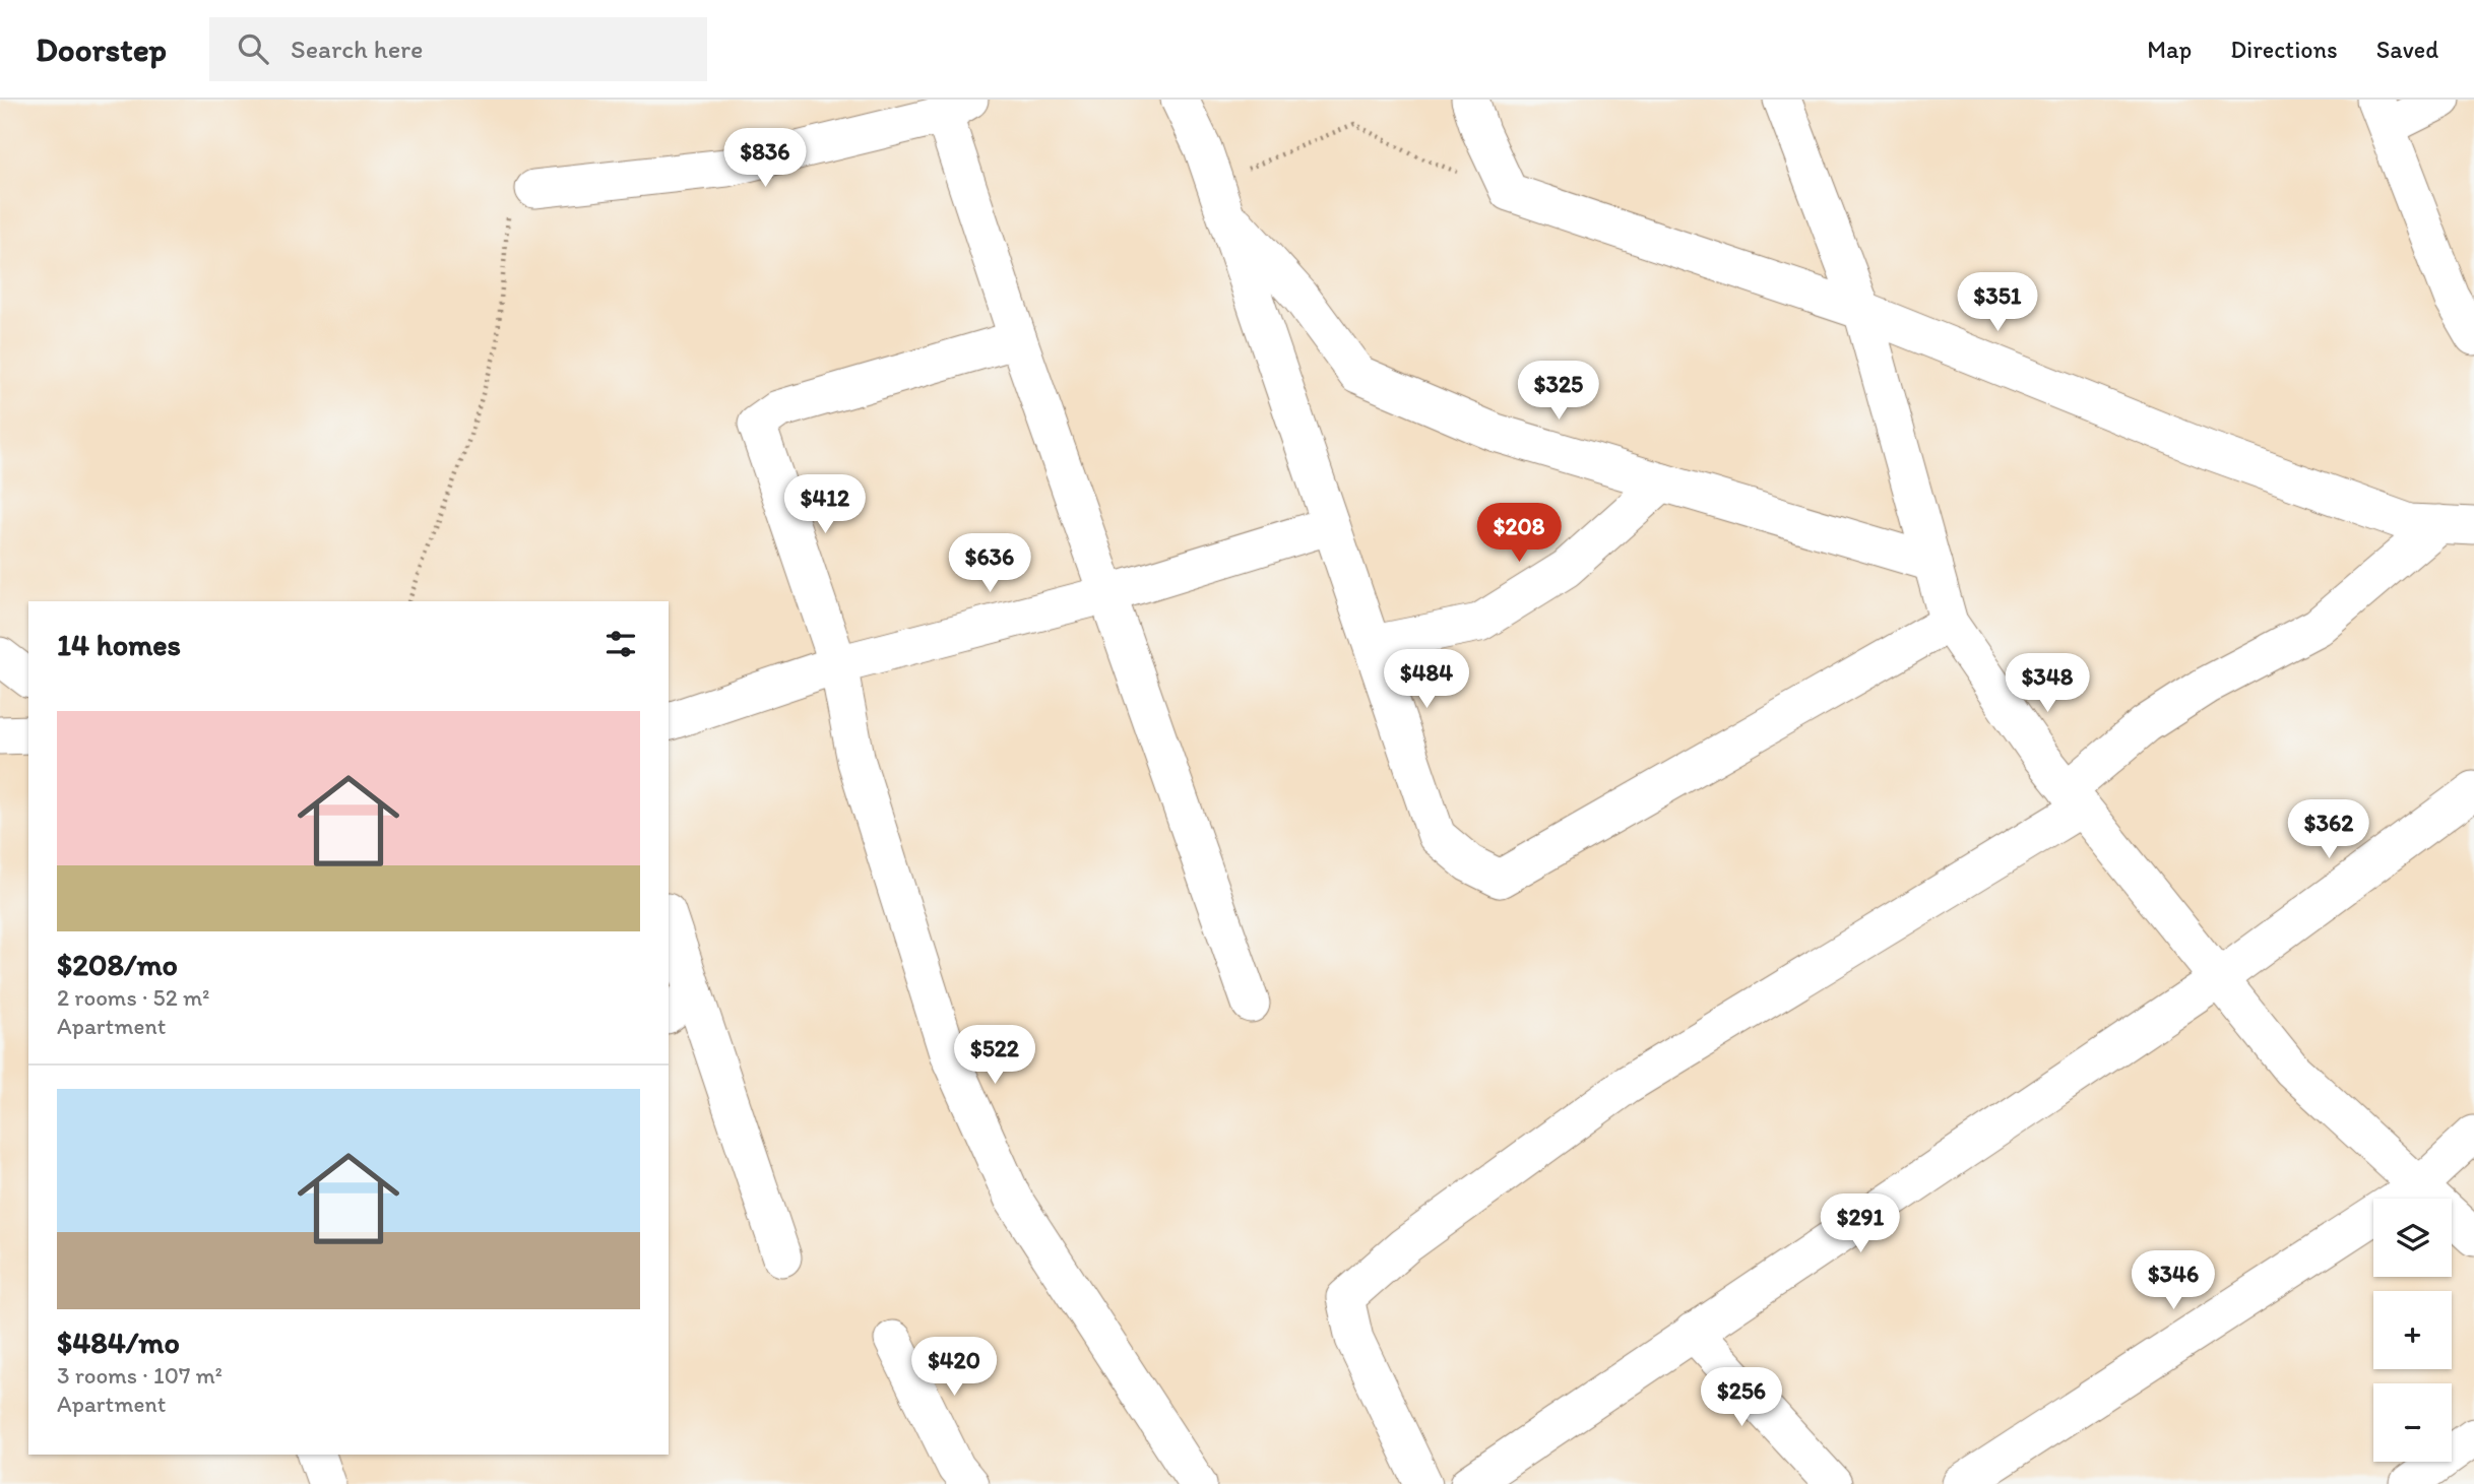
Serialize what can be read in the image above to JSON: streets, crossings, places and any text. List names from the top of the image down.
{
  "page": {
    "header": "Doorstep",
    "search": "Search here",
    "nav": ["Map", "Directions", "Saved"],
    "price": [
      "$836",
      "$351",
      "$325",
      "$412",
      "$208",
      "$636",
      "$484",
      "$348",
      "$362",
      "$522",
      "$291",
      "$346",
      "$420",
      "$256"
    ],
    "heading": "14 homes",
    "list": [
      {
        "name": "$208/mo",
        "note": "2 rooms · 52 m² · Apartment"
      },
      {
        "name": "$484/mo",
        "note": "3 rooms · 107 m² · Apartment"
      }
    ],
    "map_buttons": ["+", "−"]
  }
}
